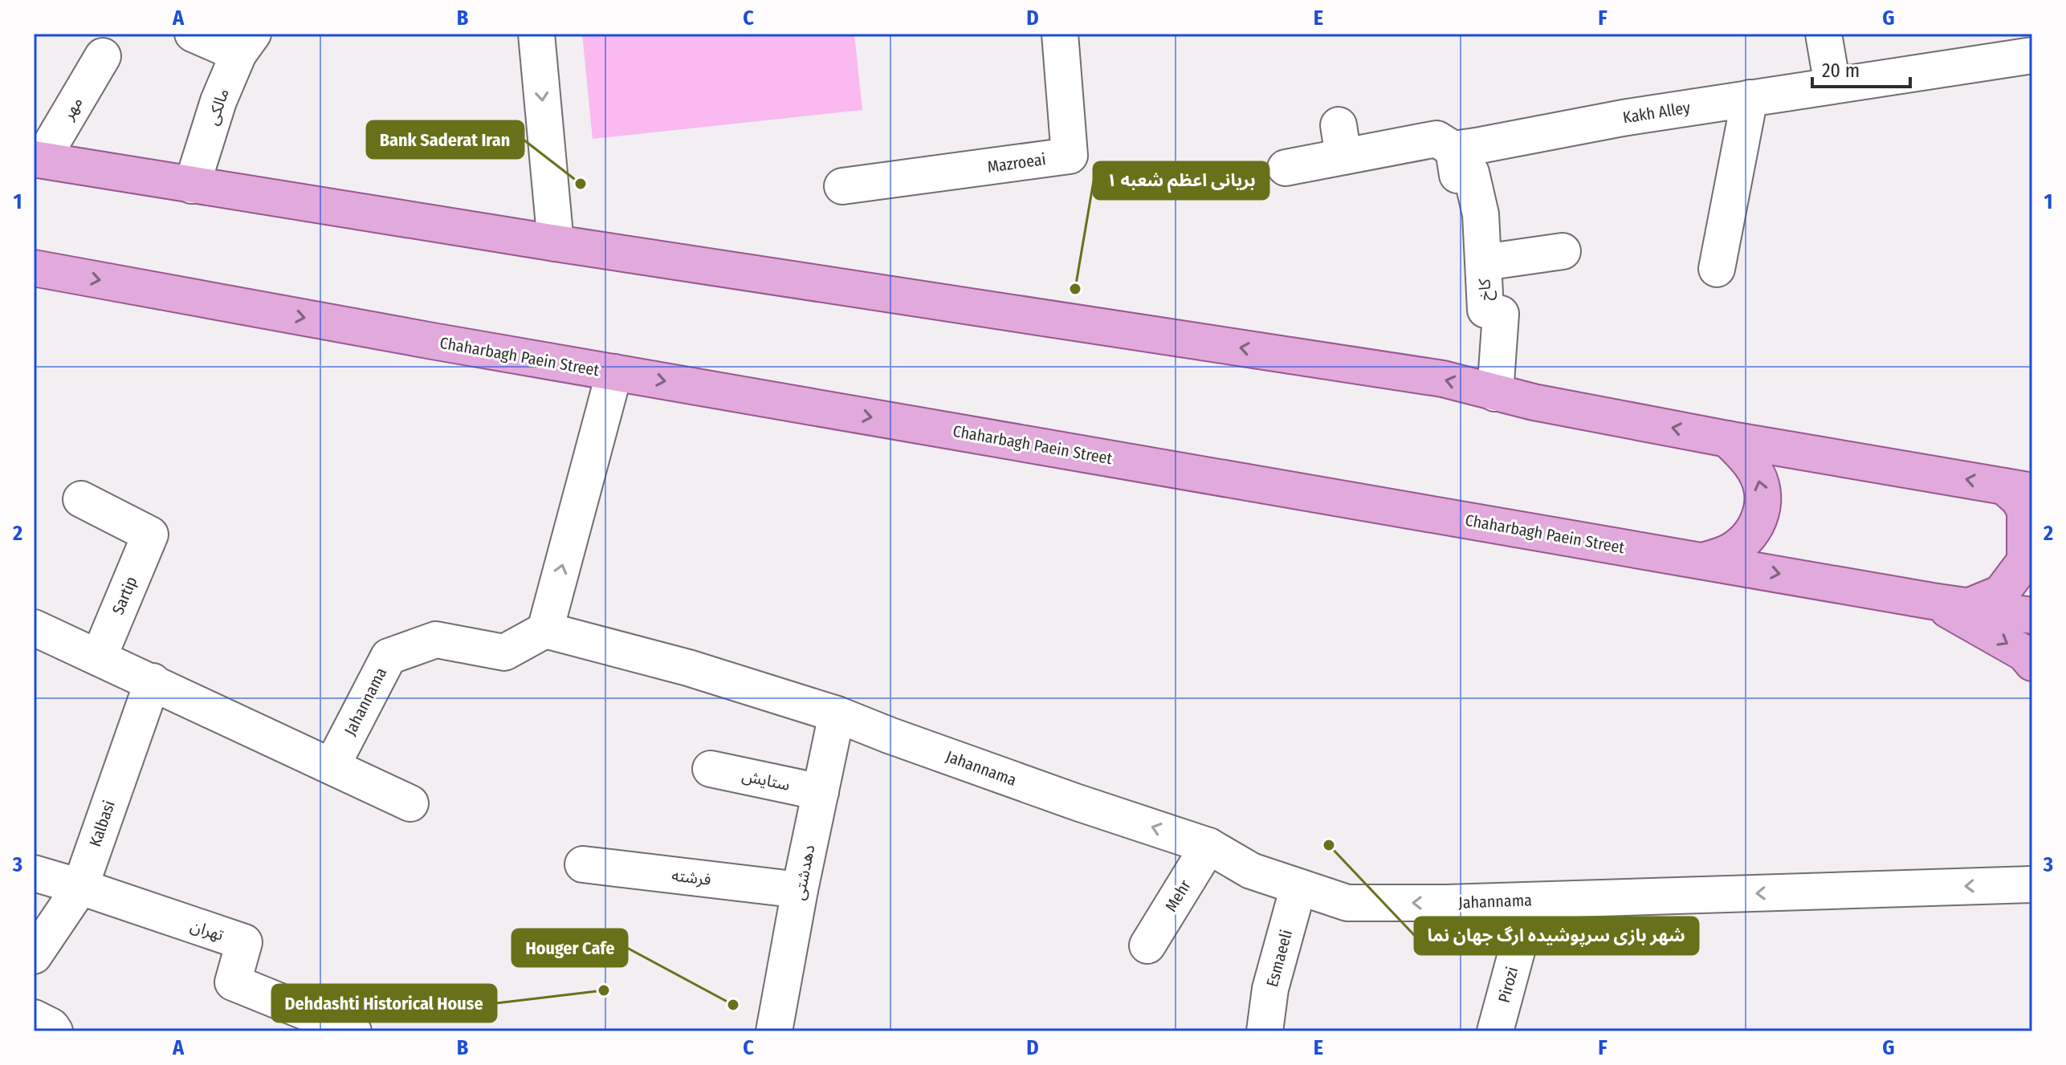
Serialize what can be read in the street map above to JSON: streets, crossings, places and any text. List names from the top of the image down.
{
  "streets": {
    "main road": ["Chaharbagh Paein Street"],
    "street": [
      "مالکی",
      "مهر",
      "Kakh Alley",
      "Mazroeai",
      "کاخ",
      "Sartip",
      "Jahannama",
      "ستایش",
      "Kalbasi",
      "دهدشتی",
      "فرشته",
      "Mehr",
      "تهران",
      "Esmaeeli",
      "Pirozi"
    ]
  },
  "crossings": [
    ["Kakh Alley", "کاخ"],
    ["Jahannama", "دهدشتی"],
    ["Jahannama", "Mehr"],
    ["Jahannama", "Esmaeeli"],
    ["Jahannama", "Pirozi"],
    ["ستایش", "دهدشتی"],
    ["Kalbasi", "تهران"],
    ["دهدشتی", "فرشته"]
  ],
  "one_way": ["Jahannama"],
  "places": [
    "Bank Saderat Iran",
    "بریانی اعظم شعبه ۱",
    "شهر بازی سرپوشیده ارگ جهان نما",
    "Dehdashti Historical House",
    "Houger Cafe"
  ],
  "scale_bar": "20 m",
  "grid": {
    "columns": [
      "A",
      "B",
      "C",
      "D",
      "E",
      "F",
      "G"
    ],
    "rows": ["1", "2", "3"]
  }
}
